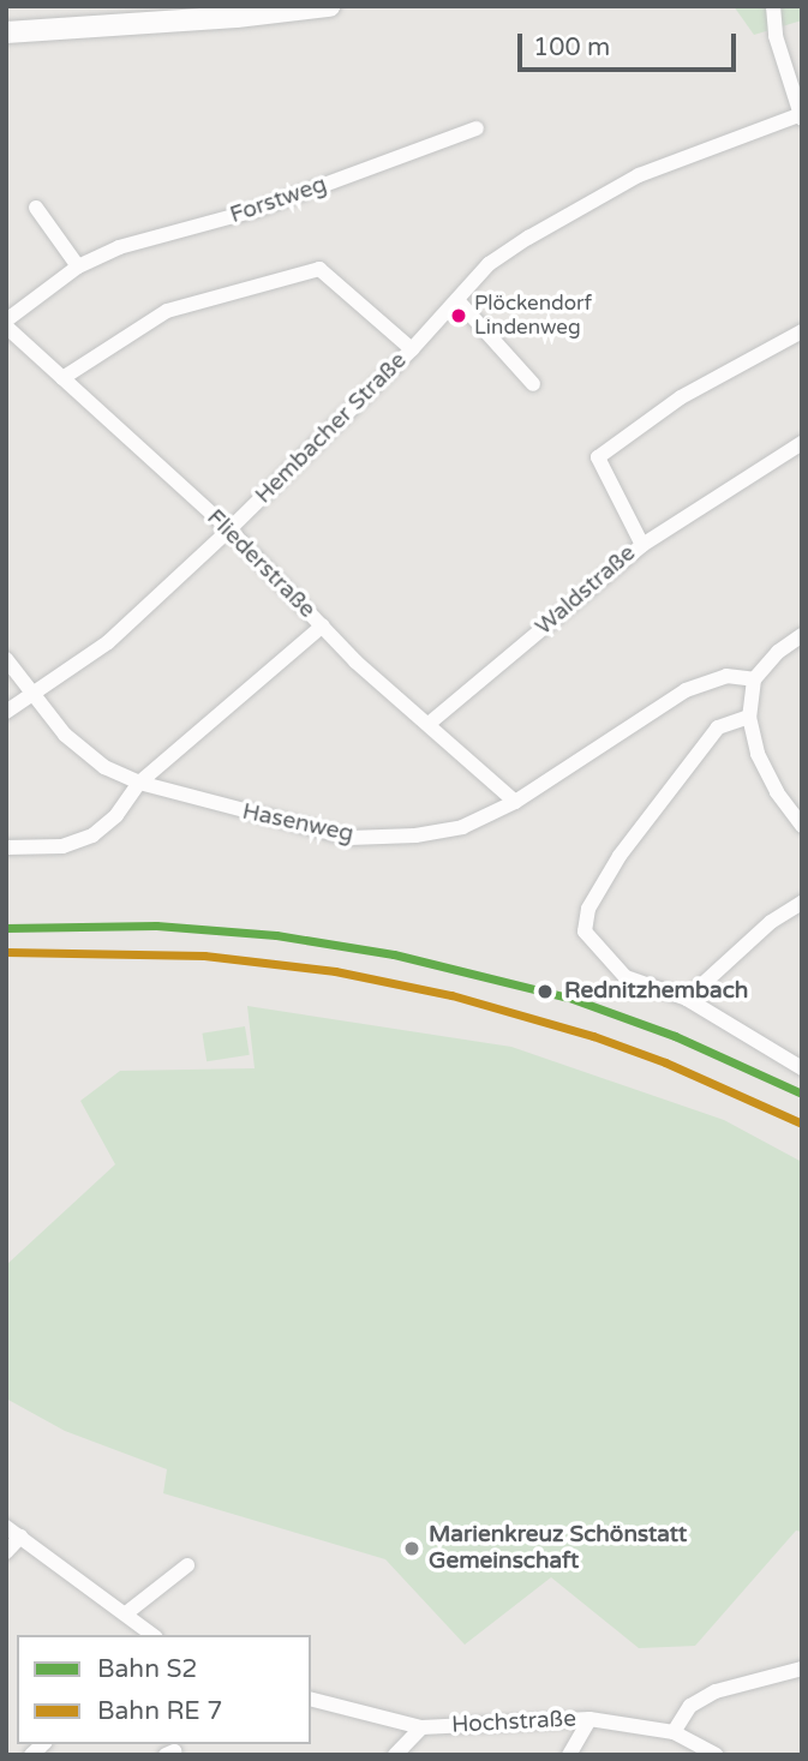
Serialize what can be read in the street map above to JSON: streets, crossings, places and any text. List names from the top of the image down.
{
  "streets": {
    "street": [
      "Forstweg",
      "Hembacher Straße",
      "Fliederstraße",
      "Waldstraße",
      "Hasenweg",
      "Hochstraße"
    ]
  },
  "crossings": [
    ["Forstweg", "Fliederstraße"],
    ["Hembacher Straße", "Fliederstraße"],
    ["Hembacher Straße", "Hasenweg"],
    ["Fliederstraße", "Waldstraße"],
    ["Fliederstraße", "Hasenweg"]
  ],
  "places": ["Plöckendorf Lindenweg", "Rednitzhembach", "Marienkreuz Schönstatt Gemeinschaft"],
  "lines": ["rail line S2"],
  "legend": ["Bahn S2", "Bahn RE 7"],
  "scale_bar": "100 m"
}
